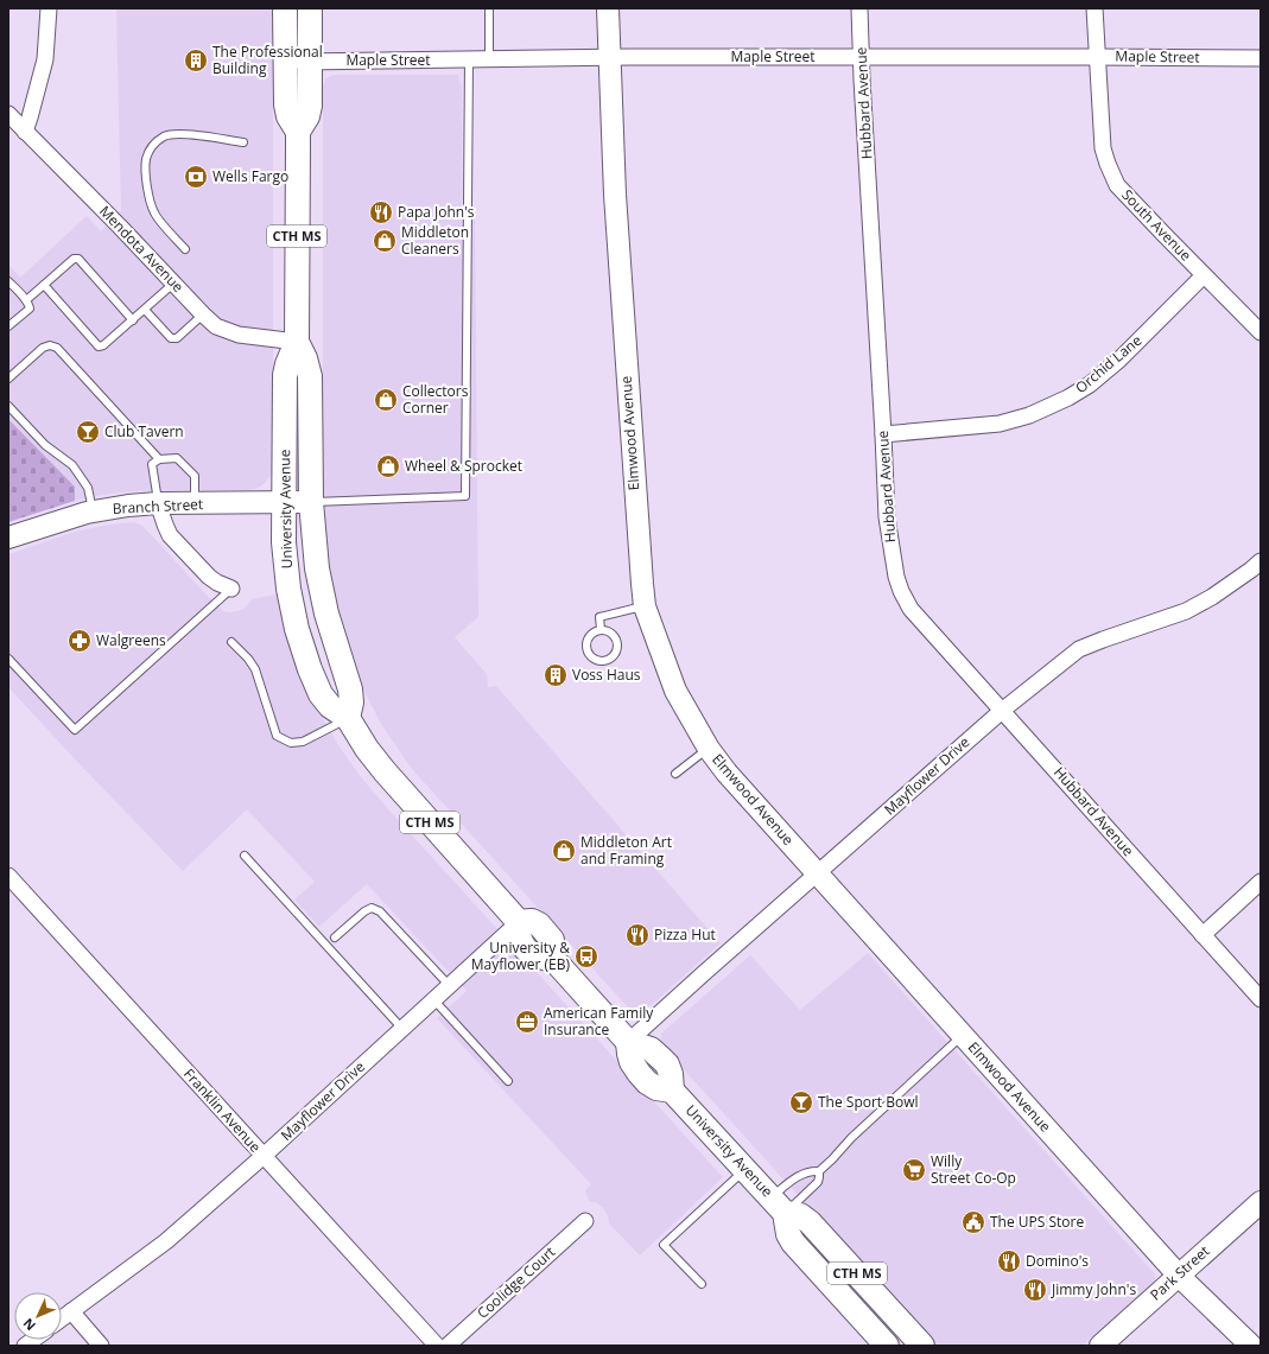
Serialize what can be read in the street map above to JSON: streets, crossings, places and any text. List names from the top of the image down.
{
  "streets": {
    "main road": ["CTH MS", "University Avenue"],
    "street": [
      "Maple Street",
      "Hubbard Avenue",
      "South Avenue",
      "Mendota Avenue",
      "Orchid Lane",
      "Elmwood Avenue",
      "Branch Street",
      "Mayflower Drive",
      "Franklin Avenue",
      "Park Street",
      "Coolidge Court"
    ]
  },
  "crossings": [
    ["Maple Street", "Hubbard Avenue"],
    ["Maple Street", "South Avenue"],
    ["Maple Street", "Elmwood Avenue"],
    ["Maple Street", "University Avenue"],
    ["Hubbard Avenue", "Orchid Lane"],
    ["Hubbard Avenue", "Mayflower Drive"],
    ["South Avenue", "Orchid Lane"],
    ["Mendota Avenue", "University Avenue"],
    ["Elmwood Avenue", "Mayflower Drive"],
    ["Elmwood Avenue", "Park Street"],
    ["Branch Street", "University Avenue"],
    ["University Avenue", "Mayflower Drive"],
    ["Mayflower Drive", "Franklin Avenue"]
  ],
  "places": {
    "building": ["The Professional Building", "Voss Haus"],
    "bank": ["Wells Fargo"],
    "restaurant": [
      "Papa John's",
      "Pizza Hut",
      "Domino's",
      "Jimmy John's"
    ],
    "shop": [
      "Middleton Cleaners",
      "Collectors Corner",
      "Wheel & Sprocket",
      "Middleton Art and Framing"
    ],
    "bar": ["Club Tavern", "The Sport Bowl"],
    "pharmacy": ["Walgreens"],
    "bus stop": ["University & Mayflower (EB)"],
    "office": ["American Family Insurance"],
    "supermarket": ["Willy Street Co-Op"],
    "public building": ["The UPS Store"]
  },
  "north": "bottom left"
}
